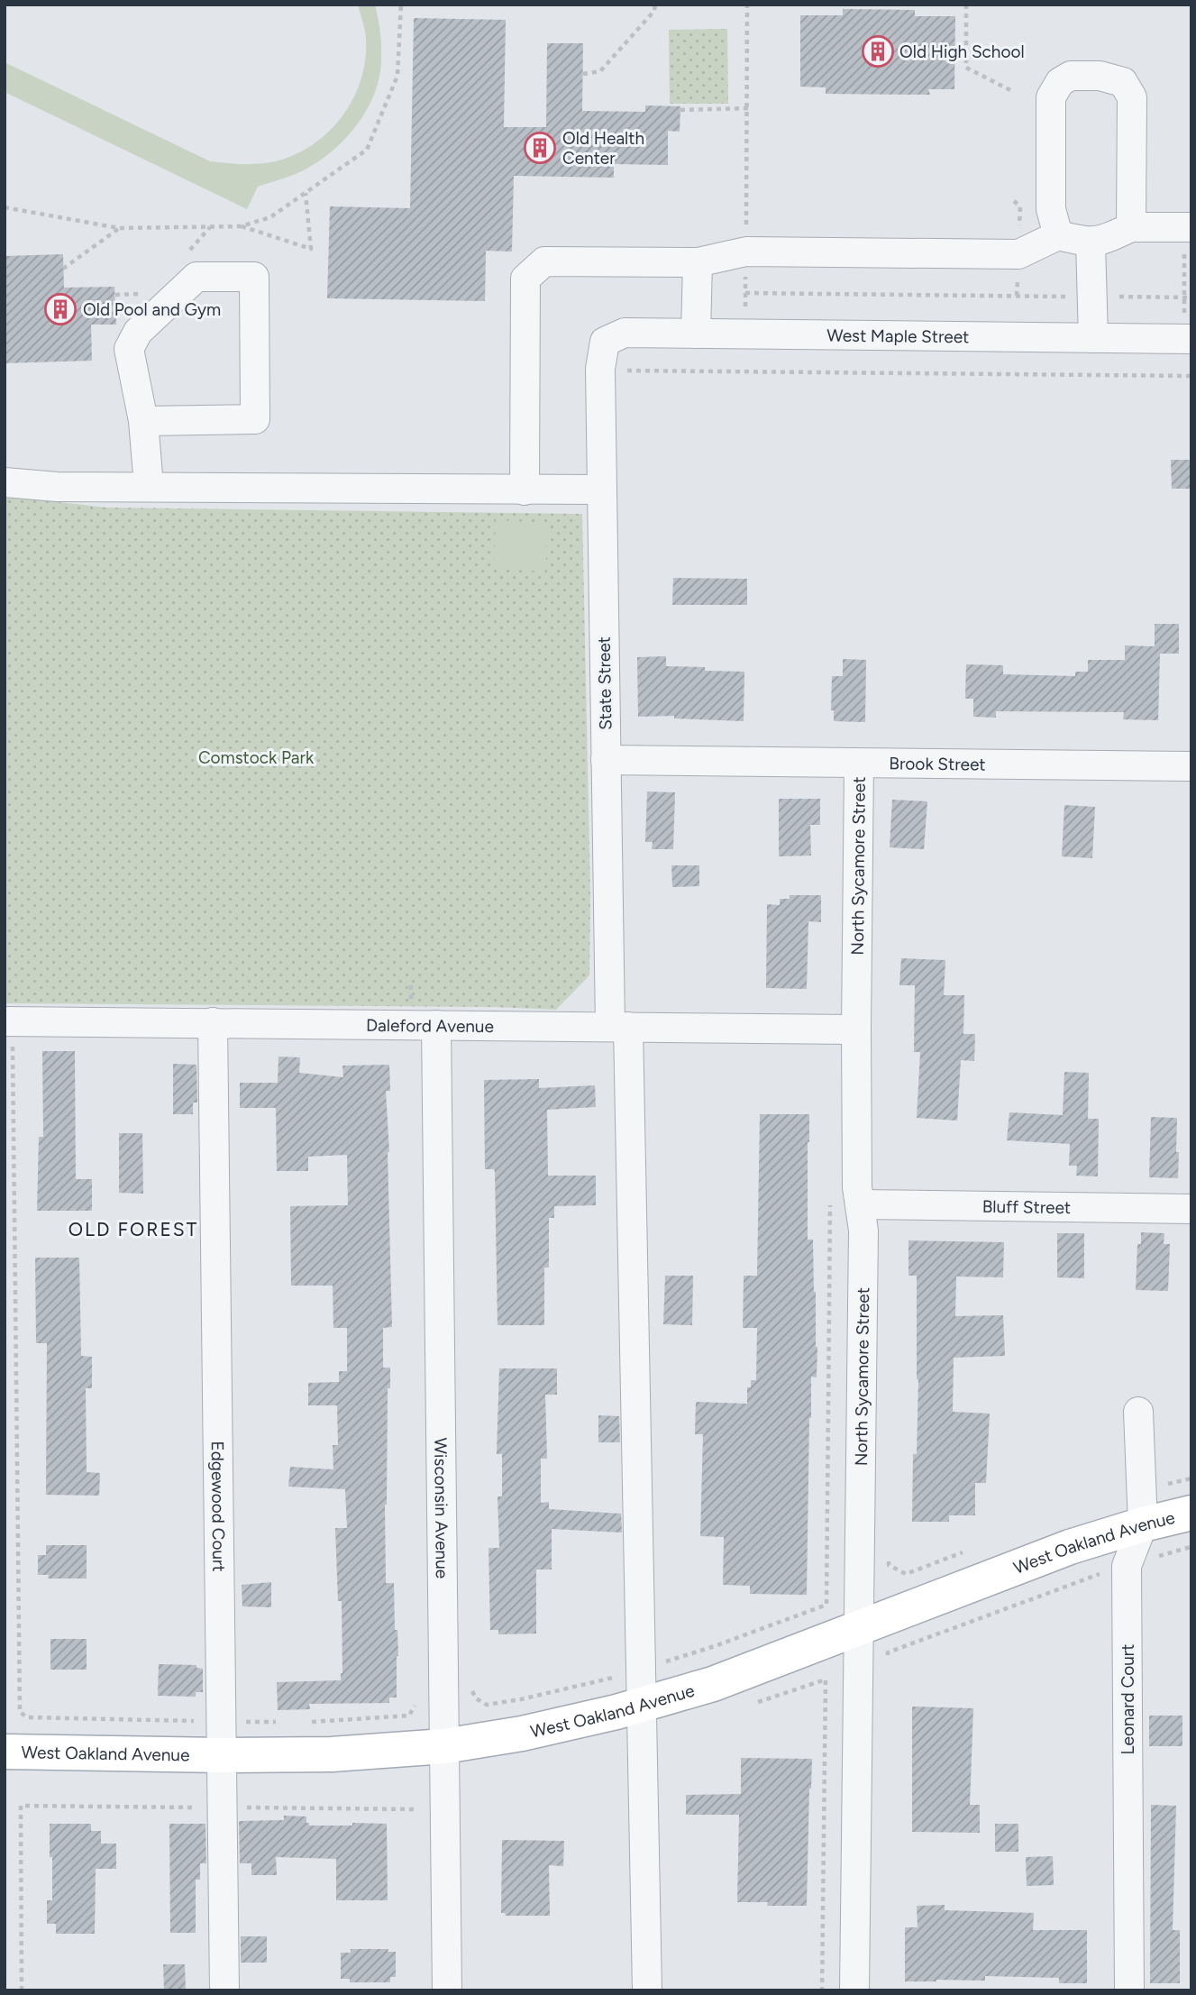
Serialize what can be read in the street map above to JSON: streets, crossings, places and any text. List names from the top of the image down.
{
  "streets": {
    "main road": ["West Oakland Avenue"],
    "street": [
      "West Maple Street",
      "State Street",
      "Brook Street",
      "North Sycamore Street",
      "Daleford Avenue",
      "Bluff Street",
      "Edgewood Court",
      "Wisconsin Avenue",
      "Leonard Court"
    ]
  },
  "crossings": [
    ["West Maple Street", "State Street"],
    ["State Street", "Brook Street"],
    ["State Street", "Daleford Avenue"],
    ["State Street", "West Oakland Avenue"],
    ["Brook Street", "North Sycamore Street"],
    ["North Sycamore Street", "Daleford Avenue"],
    ["North Sycamore Street", "Bluff Street"],
    ["North Sycamore Street", "West Oakland Avenue"],
    ["Daleford Avenue", "Edgewood Court"],
    ["Daleford Avenue", "Wisconsin Avenue"],
    ["Edgewood Court", "West Oakland Avenue"],
    ["Wisconsin Avenue", "West Oakland Avenue"],
    ["West Oakland Avenue", "Leonard Court"]
  ],
  "districts": ["OLD FOREST"],
  "parks": ["Comstock Park"],
  "places": {
    "building": ["Old High School", "Old Health Center", "Old Pool and Gym"]
  }
}
